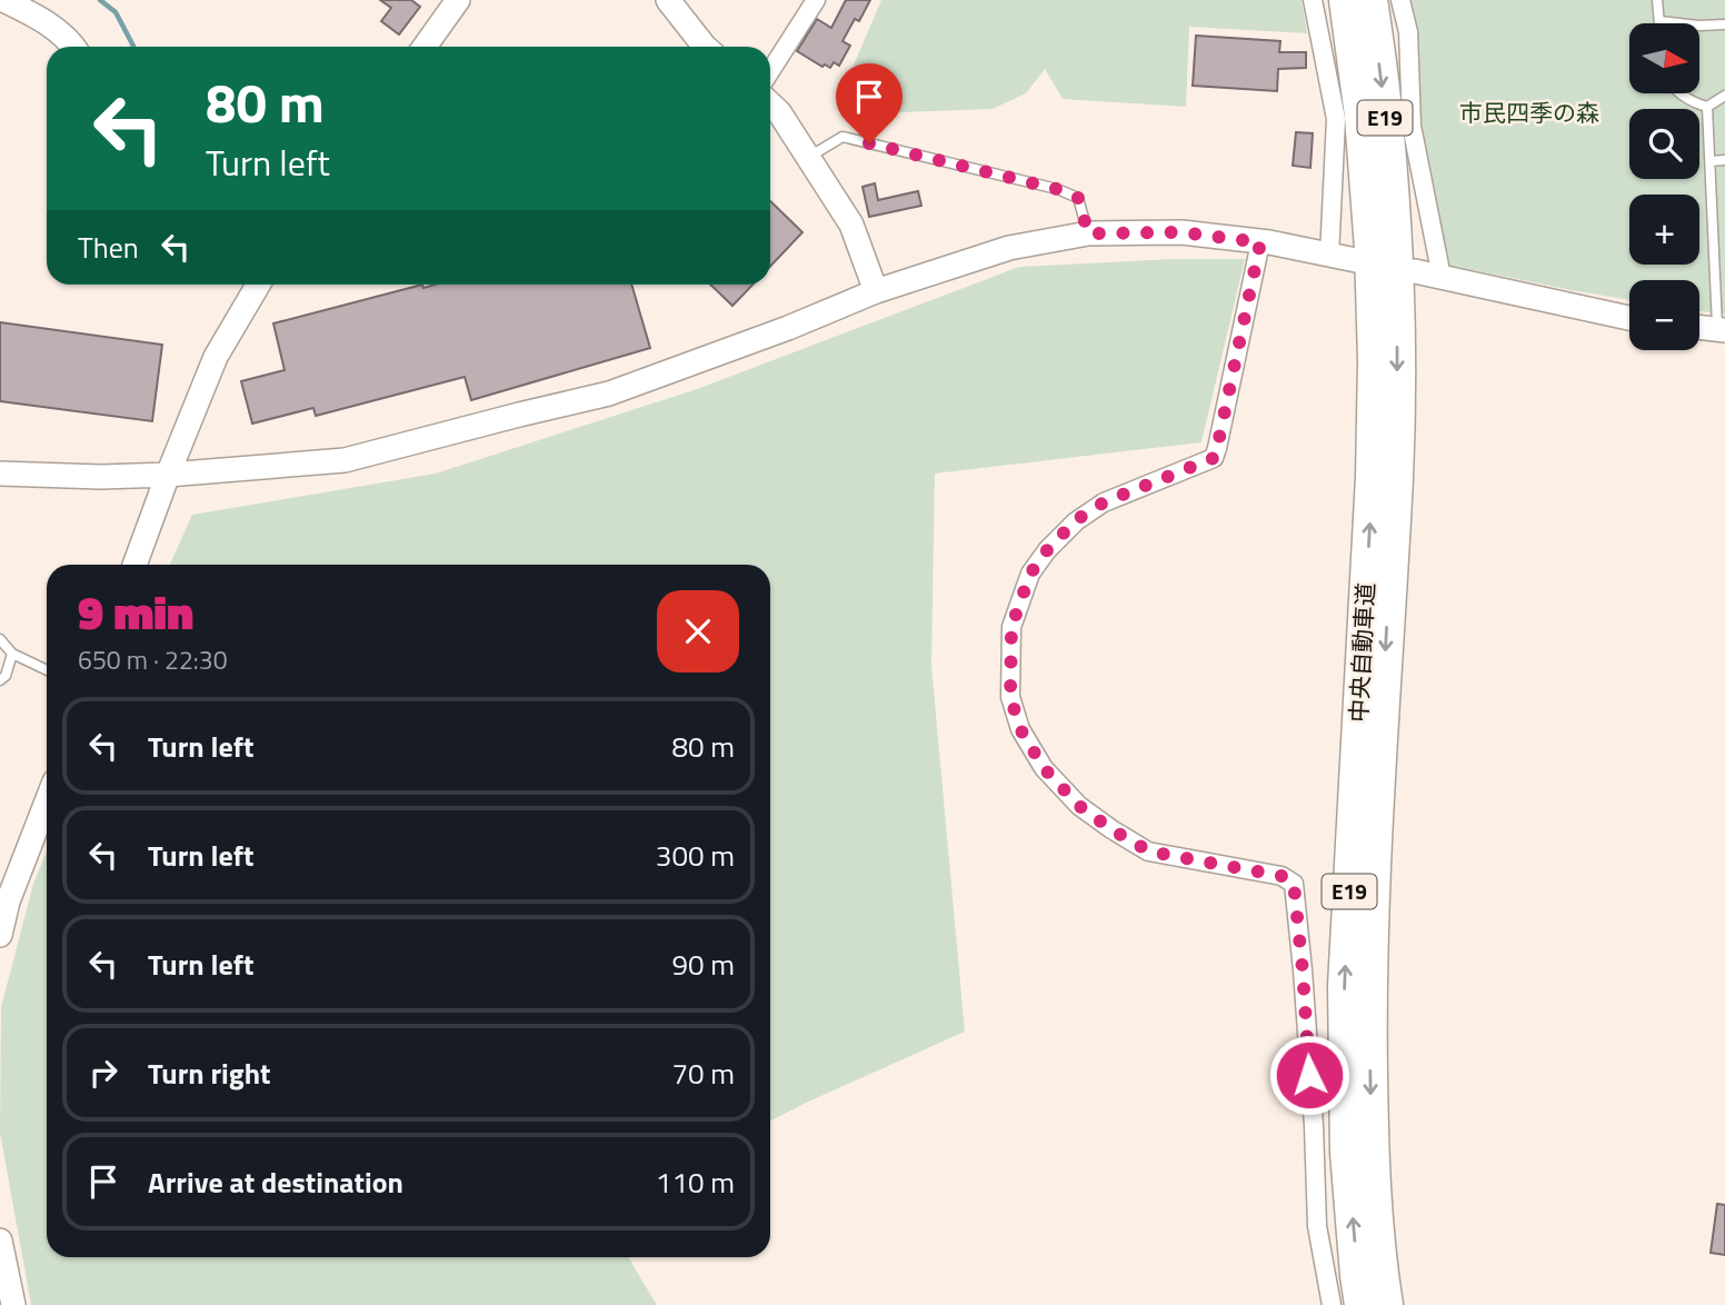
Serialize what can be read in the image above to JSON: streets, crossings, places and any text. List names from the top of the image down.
{
  "streets": {
    "highway": ["E19", "中央自動車道"]
  },
  "parks": ["市民四季の森"],
  "north": "right",
  "page": {
    "map_buttons": ["+", "−"],
    "turn": ["80 m", "Turn left"],
    "then": "Then",
    "heading": ["9 min", "650 m · 22:30"],
    "list": [
      {
        "name": "Turn left",
        "value": "80 m"
      },
      {
        "name": "Turn left",
        "value": "300 m"
      },
      {
        "name": "Turn left",
        "value": "90 m"
      },
      {
        "name": "Turn right",
        "value": "70 m"
      },
      {
        "name": "Arrive at destination",
        "value": "110 m"
      }
    ]
  }
}
